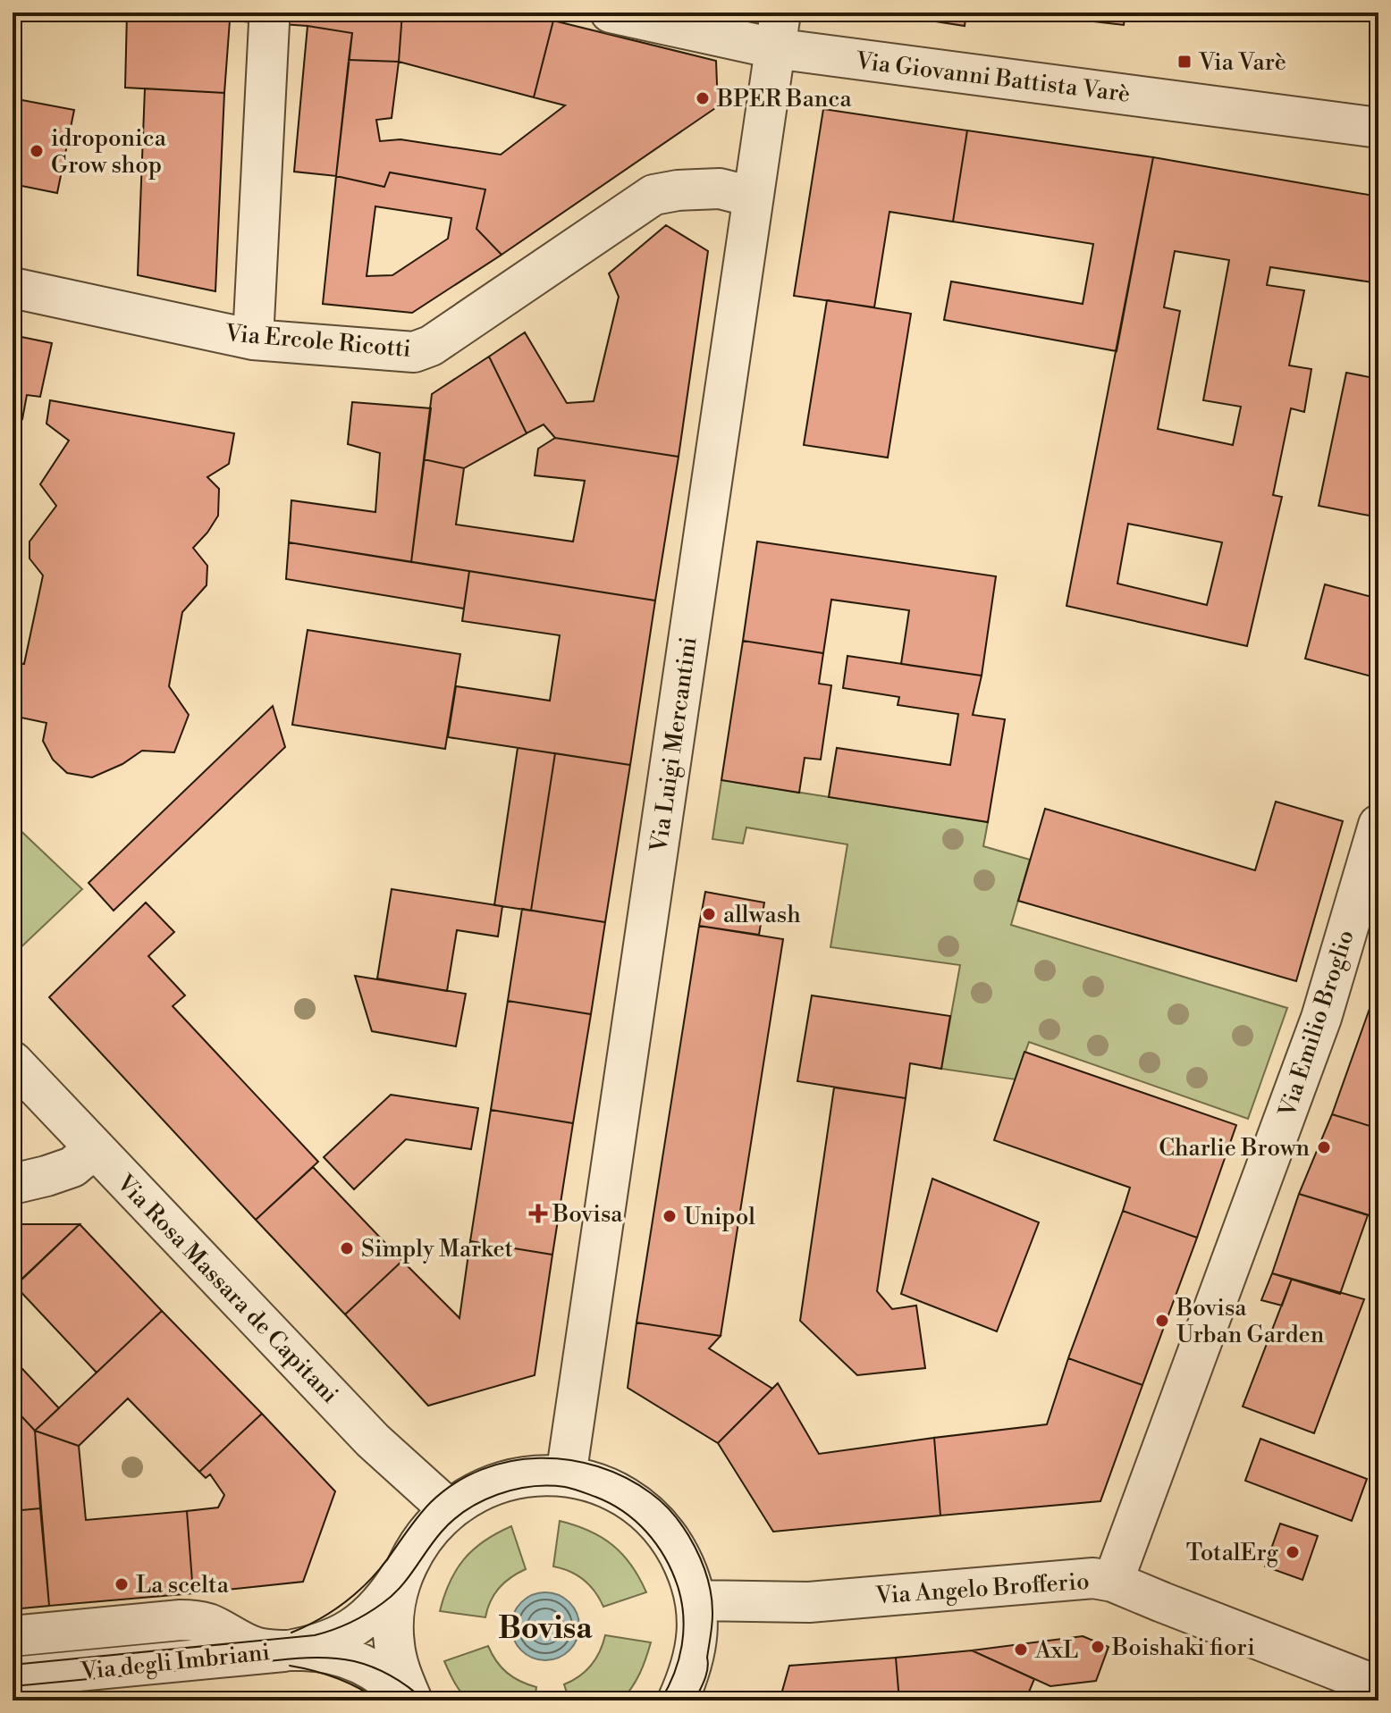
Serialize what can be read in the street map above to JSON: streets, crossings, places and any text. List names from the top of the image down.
{
  "streets": {
    "street": [
      "Via Giovanni Battista Varè",
      "Via Ercole Ricotti",
      "Via Luigi Mercantini",
      "Via Emilio Broglio",
      "Via Rosa Massara de Capitani",
      "Via Angelo Brofferio",
      "Via degli Imbriani"
    ]
  },
  "crossings": [
    ["Via Giovanni Battista Varè", "Via Luigi Mercantini"],
    ["Via Ercole Ricotti", "Via Luigi Mercantini"],
    ["Via Emilio Broglio", "Via Angelo Brofferio"]
  ],
  "districts": ["Bovisa"],
  "places": {
    "transit": ["Via Varè"],
    "other": [
      "BPER Banca",
      "idroponica Grow shop",
      "allwash",
      "Charlie Brown",
      "Unipol",
      "Simply Market",
      "Bovisa Urban Garden",
      "TotalErg",
      "La scelta",
      "Boishaki fiori",
      "AxL"
    ],
    "health": ["Bovisa"]
  }
}
